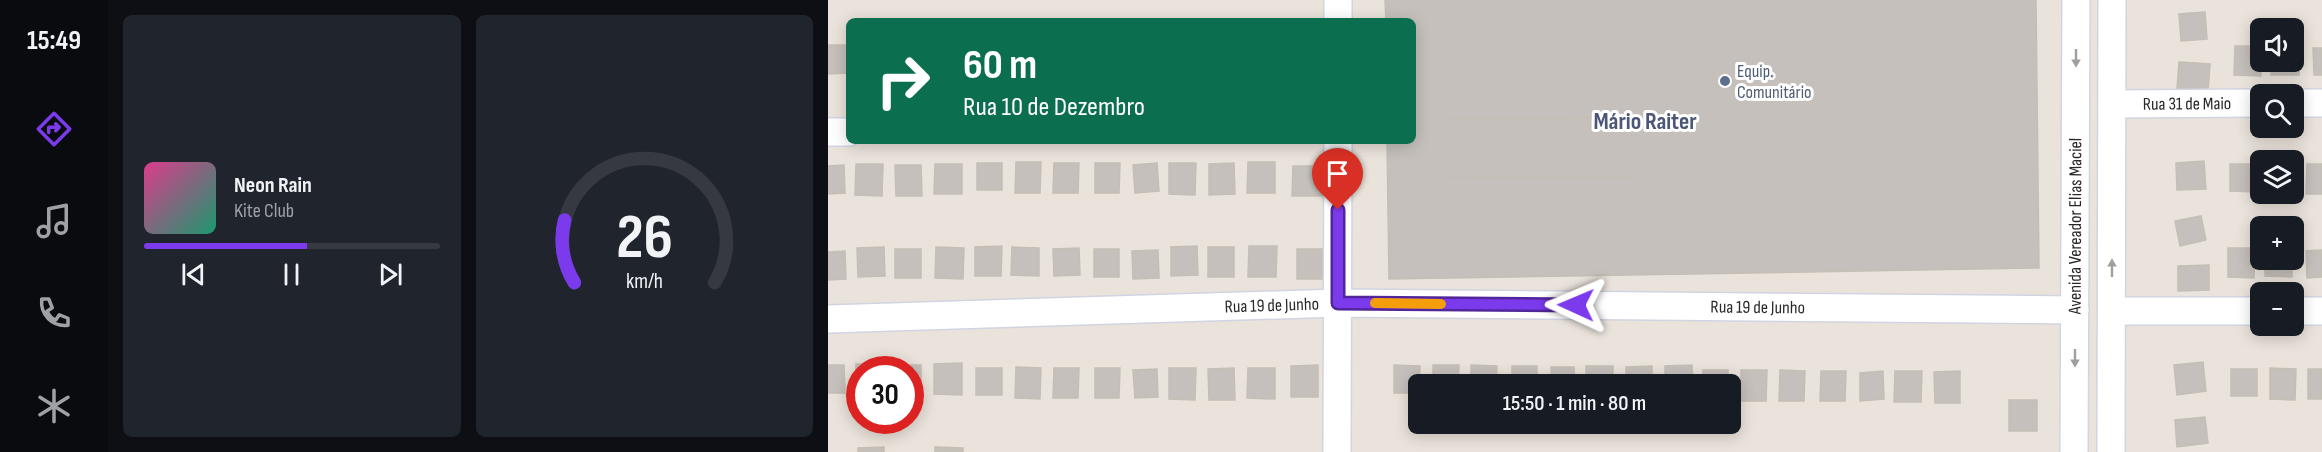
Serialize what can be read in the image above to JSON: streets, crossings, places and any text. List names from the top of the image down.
{
  "streets": {
    "street": ["Rua 31 de Maio", "Avenida Vereador Elias Maciel", "Rua 19 de Junho"]
  },
  "crossings": [
    ["Rua 31 de Maio", "Avenida Vereador Elias Maciel"],
    ["Avenida Vereador Elias Maciel", "Rua 19 de Junho"]
  ],
  "districts": ["Mário Raiter"],
  "places": ["Equip. Comunitário"],
  "page": {
    "tabs": "15:49",
    "map_buttons": ["+", "−"],
    "turn": ["60 m", "Rua 10 de Dezembro"],
    "song": ["Neon Rain", "Kite Club"],
    "limit": "30",
    "trip": "15:50 · 1 min · 80 m",
    "gauge": ["26", "km/h"]
  }
}
